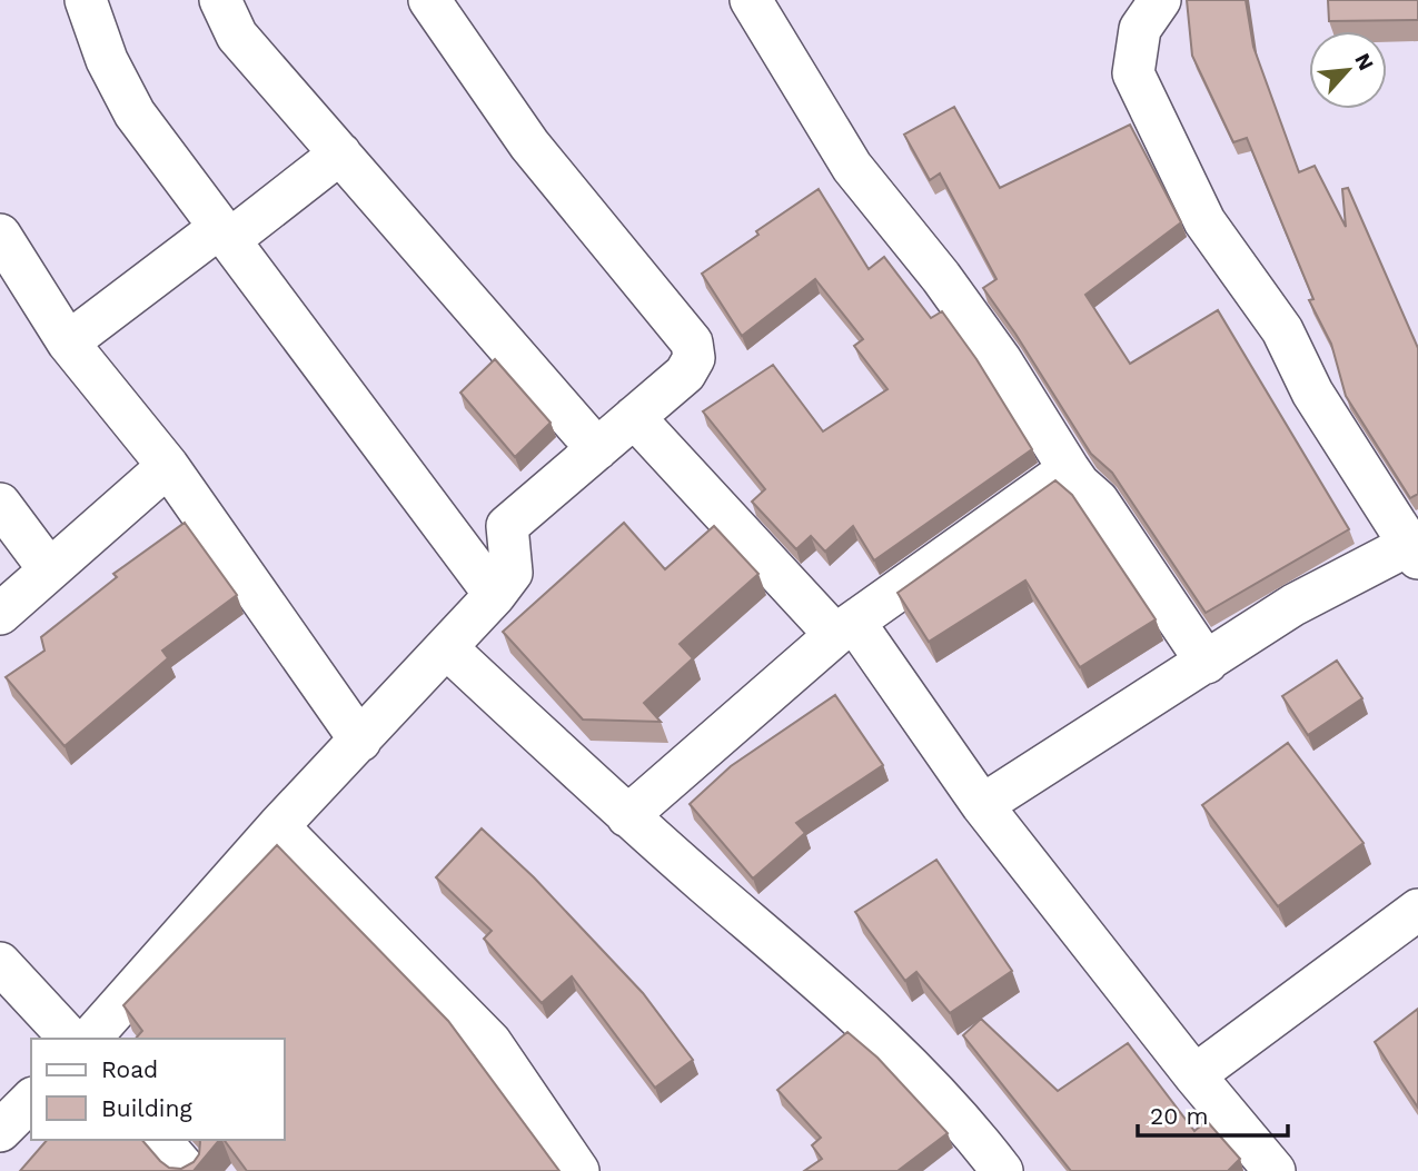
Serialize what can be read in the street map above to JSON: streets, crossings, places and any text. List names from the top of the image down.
{
  "legend": ["Road", "Building"],
  "scale_bar": "20 m",
  "north": "top right"
}
